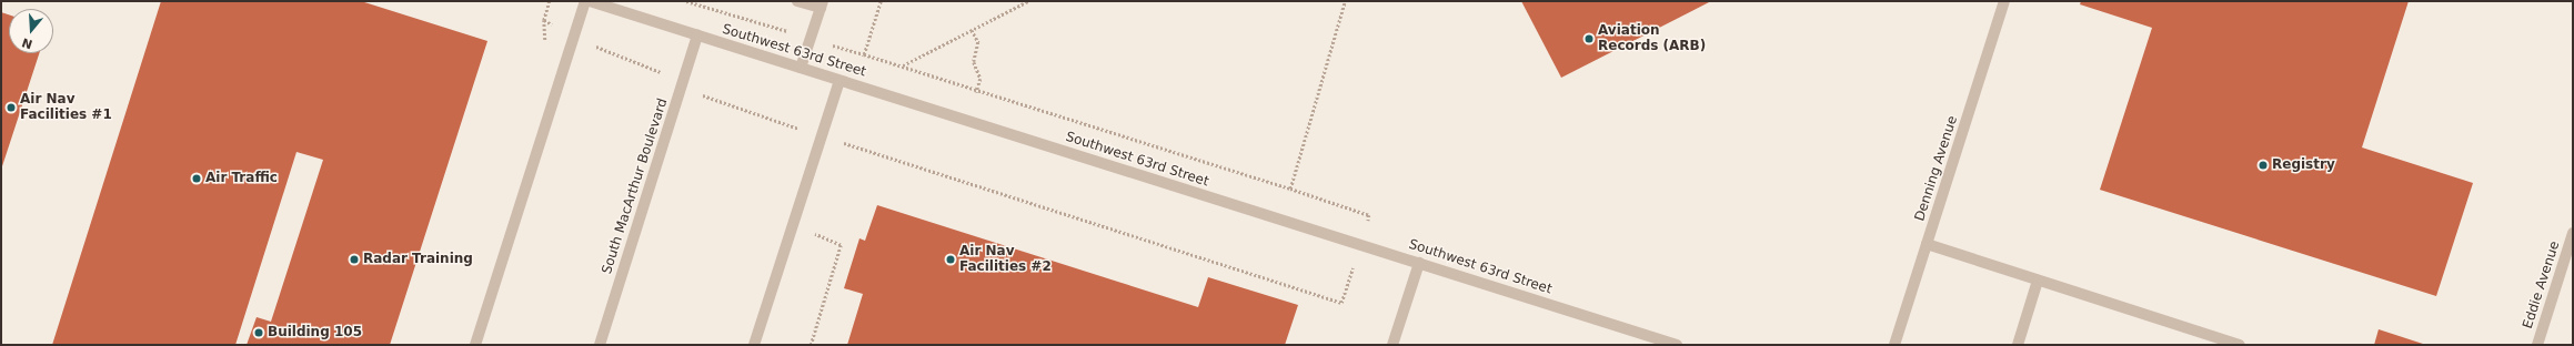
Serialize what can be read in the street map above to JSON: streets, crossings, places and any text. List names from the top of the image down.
{
  "streets": {
    "street": [
      "Southwest 63rd Street",
      "Denning Avenue",
      "South MacArthur Boulevard",
      "Eddie Avenue"
    ]
  },
  "crossings": [
    ["Southwest 63rd Street", "South MacArthur Boulevard"]
  ],
  "places": [
    "Aviation Records (ARB)",
    "Air Nav Facilities #1",
    "Registry",
    "Air Traffic",
    "Radar Training",
    "Air Nav Facilities #2",
    "Building 105"
  ],
  "north": "bottom"
}
